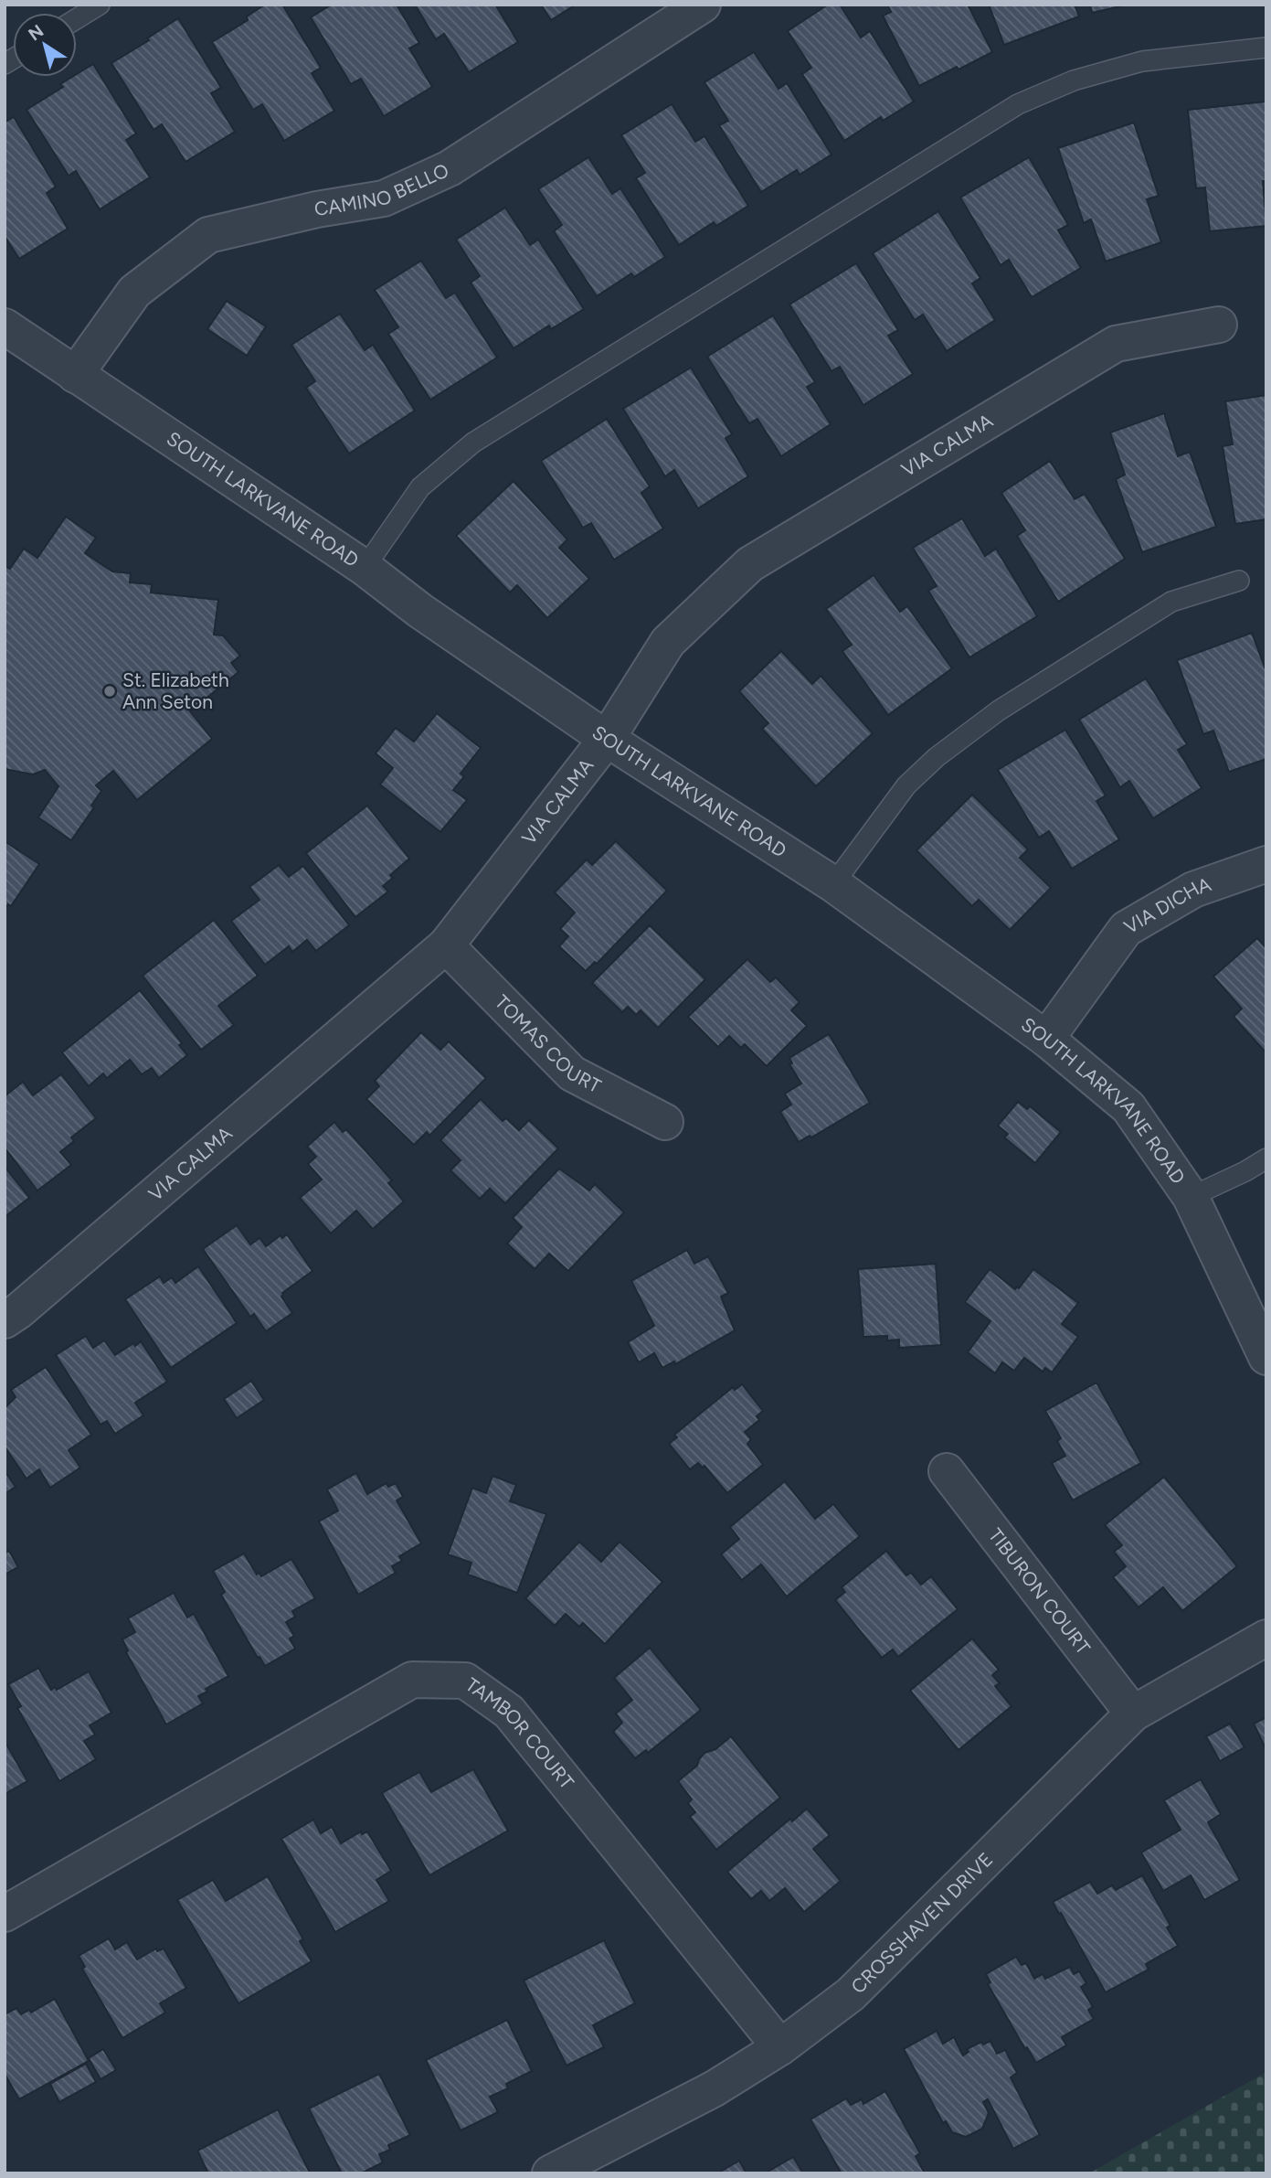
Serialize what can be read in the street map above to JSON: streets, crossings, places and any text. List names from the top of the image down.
{
  "streets": {
    "street": [
      "CAMINO BELLO",
      "VIA CALMA",
      "SOUTH LARKVANE ROAD",
      "VIA DICHA",
      "TOMAS COURT",
      "TIBURON COURT",
      "TAMBOR COURT",
      "CROSSHAVEN DRIVE"
    ]
  },
  "crossings": [
    ["CAMINO BELLO", "SOUTH LARKVANE ROAD"],
    ["VIA CALMA", "SOUTH LARKVANE ROAD"],
    ["VIA CALMA", "TOMAS COURT"],
    ["SOUTH LARKVANE ROAD", "VIA DICHA"],
    ["TIBURON COURT", "CROSSHAVEN DRIVE"],
    ["TAMBOR COURT", "CROSSHAVEN DRIVE"]
  ],
  "places": ["St. Elizabeth Ann Seton"],
  "north": "top left"
}
